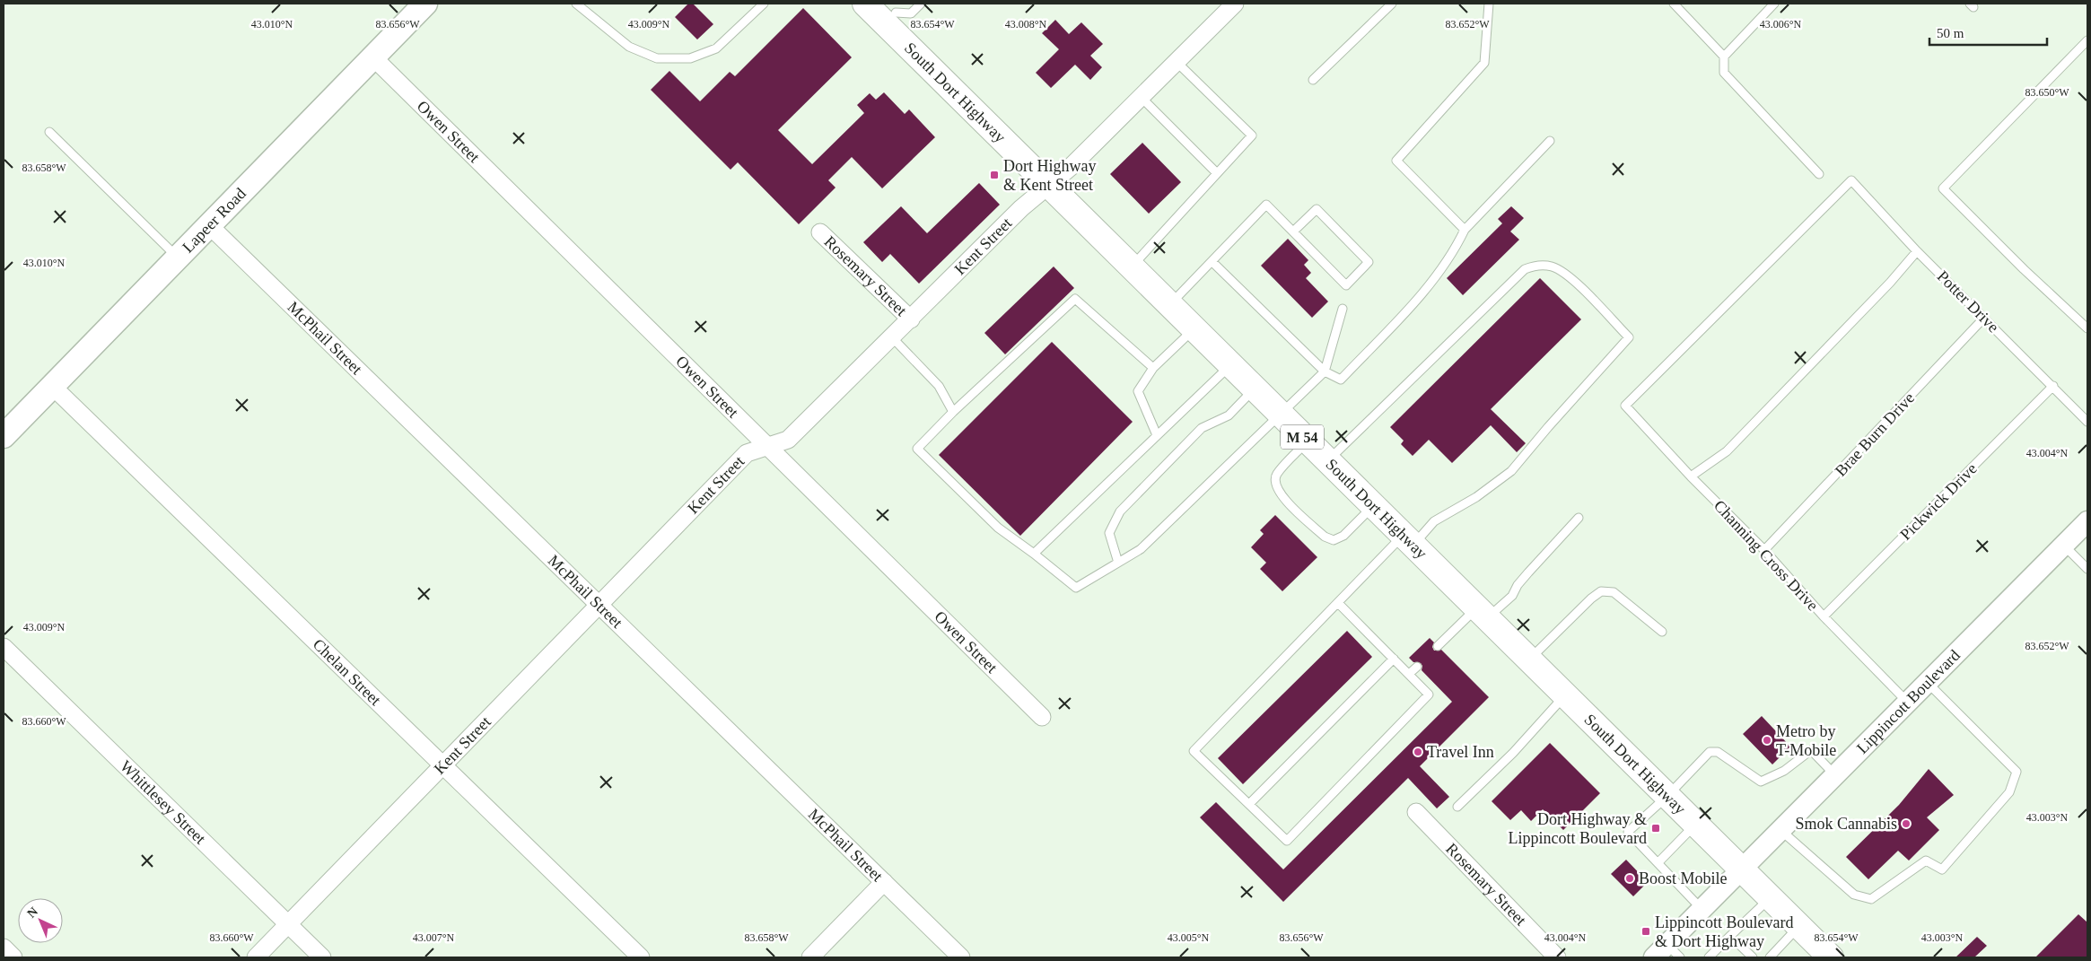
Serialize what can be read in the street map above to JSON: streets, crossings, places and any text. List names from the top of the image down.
{
  "streets": {
    "main road": ["South Dort Highway", "Lapeer Road", "M 54"],
    "street": [
      "Owen Street",
      "Kent Street",
      "Rosemary Street",
      "McPhail Street",
      "Chelan Street",
      "Lippincott Boulevard",
      "Whittlesey Street"
    ],
    "lane": [
      "Potter Drive",
      "Brae Burn Drive",
      "Pickwick Drive",
      "Channing Cross Drive"
    ]
  },
  "crossings": [
    ["South Dort Highway", "Kent Street"],
    ["South Dort Highway", "Lippincott Boulevard"],
    ["Owen Street", "Lapeer Road"],
    ["Owen Street", "Kent Street"],
    ["Lapeer Road", "McPhail Street"],
    ["Lapeer Road", "Chelan Street"],
    ["Kent Street", "Rosemary Street"],
    ["Kent Street", "McPhail Street"],
    ["Kent Street", "Chelan Street"],
    ["Kent Street", "Whittlesey Street"],
    ["Potter Drive", "Brae Burn Drive"],
    ["Potter Drive", "Pickwick Drive"],
    ["Potter Drive", "Channing Cross Drive"],
    ["Brae Burn Drive", "Channing Cross Drive"],
    ["Pickwick Drive", "Channing Cross Drive"],
    ["Channing Cross Drive", "Lippincott Boulevard"]
  ],
  "places": {
    "transit": ["Dort Highway & Kent Street", "Dort Highway & Lippincott Boulevard", "Lippincott Boulevard & Dort Highway"],
    "other": [
      "Metro by T-Mobile",
      "Travel Inn",
      "Smok Cannabis",
      "Boost Mobile"
    ]
  },
  "scale_bar": "50 m",
  "north": "top left",
  "coordinates": [
    "43.010°N",
    "43.009°N",
    "43.008°N",
    "43.006°N",
    "83.654°W",
    "83.656°W",
    "83.652°W",
    "83.650°W",
    "83.658°W",
    "43.004°N",
    "83.660°W",
    "43.003°N",
    "43.007°N",
    "43.005°N"
  ]
}
